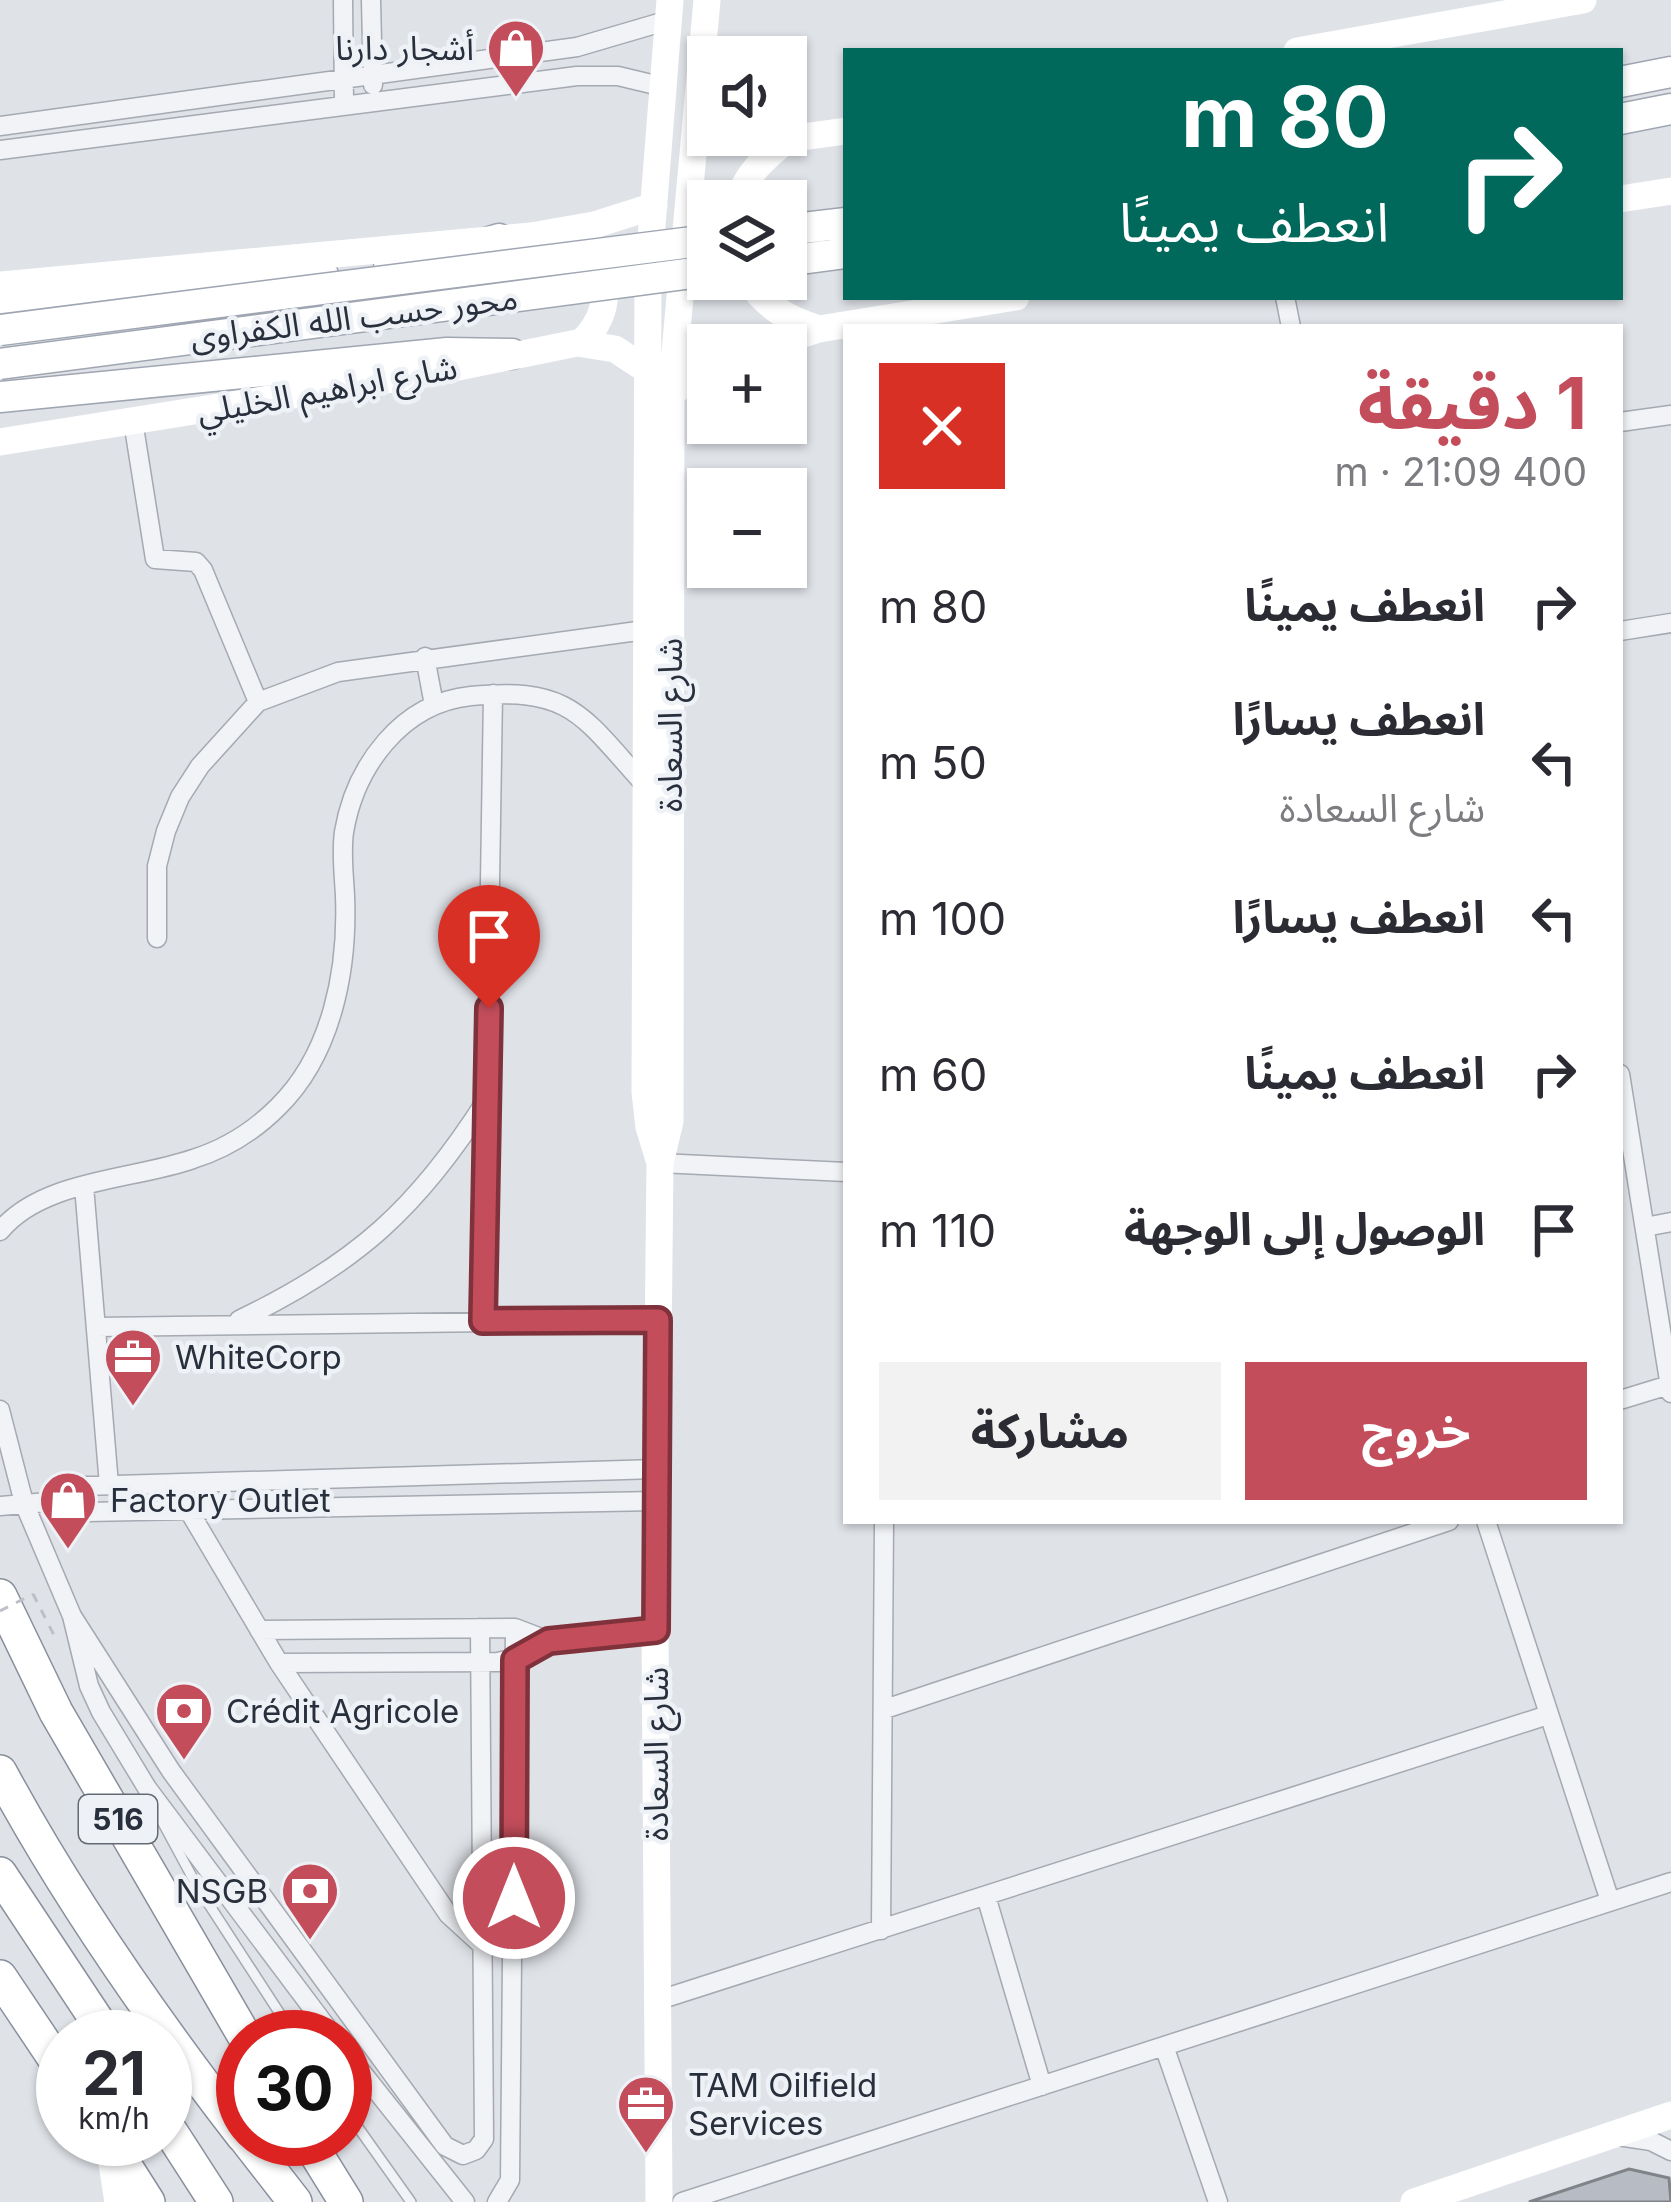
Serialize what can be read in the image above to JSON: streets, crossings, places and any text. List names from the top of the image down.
{
  "streets": {
    "highway": ["516"],
    "main road": ["محور حسب الله الكفراوى"],
    "street": ["شارع ابراهيم الخليلي", "شارع السعادة"]
  },
  "crossings": [
    ["شارع ابراهيم الخليلي", "شارع السعادة"]
  ],
  "places": {
    "shop": ["أشجار دارنا", "Factory Outlet"],
    "office": ["WhiteCorp", "TAM Oilfield Services"],
    "bank": ["Crédit Agricole", "NSGB"]
  },
  "page": {
    "map_buttons": ["+", "−"],
    "turn": ["80 m", "انعطف يمينًا"],
    "heading": ["1 دقيقة", "400 m · 21:09"],
    "list": [
      {
        "name": "انعطف يمينًا",
        "value": "80 m"
      },
      {
        "name": "انعطف يسارًا",
        "note": "شارع السعادة",
        "value": "50 m"
      },
      {
        "name": "انعطف يسارًا",
        "value": "100 m"
      },
      {
        "name": "انعطف يمينًا",
        "value": "60 m"
      },
      {
        "name": "الوصول إلى الوجهة",
        "value": "110 m"
      }
    ],
    "buttons": ["خروج", "مشاركة"],
    "speed": "21 km/h",
    "limit": "30"
  }
}
